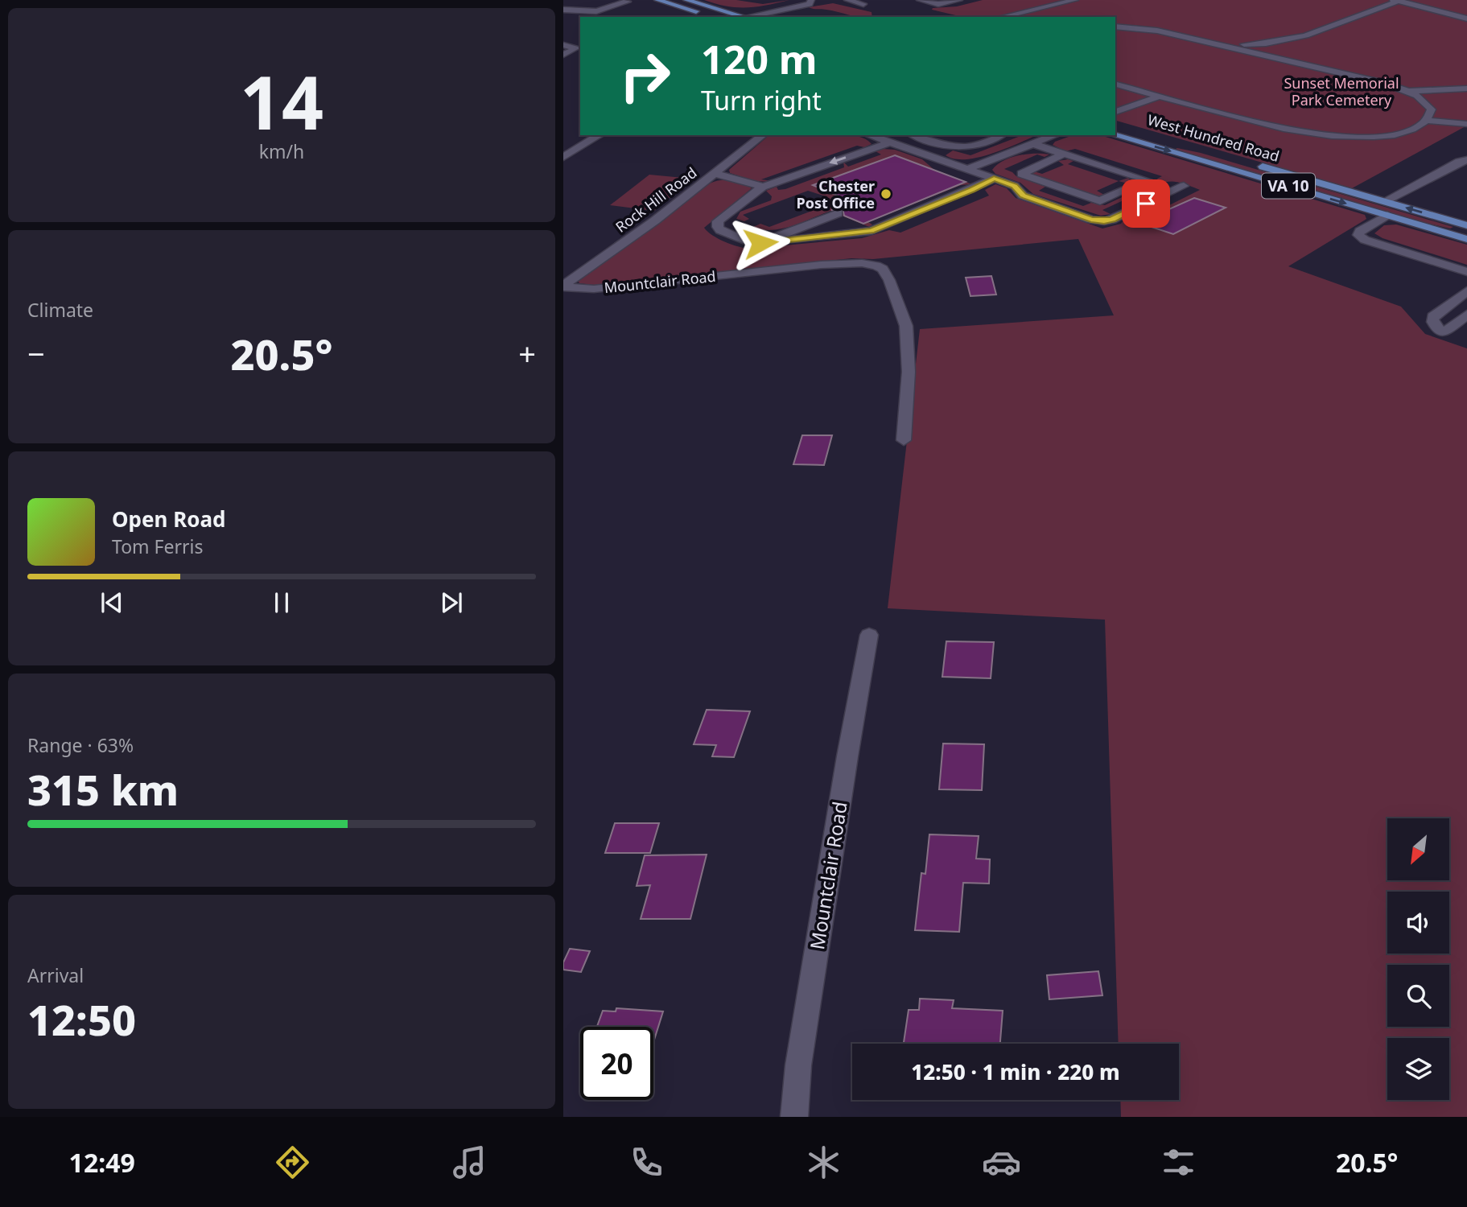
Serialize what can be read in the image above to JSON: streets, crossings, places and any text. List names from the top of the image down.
{
  "streets": {
    "main road": ["West Hundred Road", "VA 10"],
    "street": ["Rock Hill Road", "Mountclair Road"]
  },
  "crossings": [
    ["Rock Hill Road", "Mountclair Road"]
  ],
  "parks": ["Sunset Memorial Park Cemetery"],
  "places": ["Chester Post Office"],
  "north": "bottom left",
  "page": {
    "tile": [
      ["14", "km/h"],
      "Climate",
      ["Range · 63%", "315 km"],
      ["Arrival", "12:50"]
    ],
    "turn": ["120 m", "Turn right"],
    "heat": ["−", "20.5°", "+"],
    "song": ["Open Road", "Tom Ferris"],
    "limit": "20",
    "trip": "12:50 · 1 min · 220 m",
    "tabs": ["12:49", "20.5°"]
  }
}
